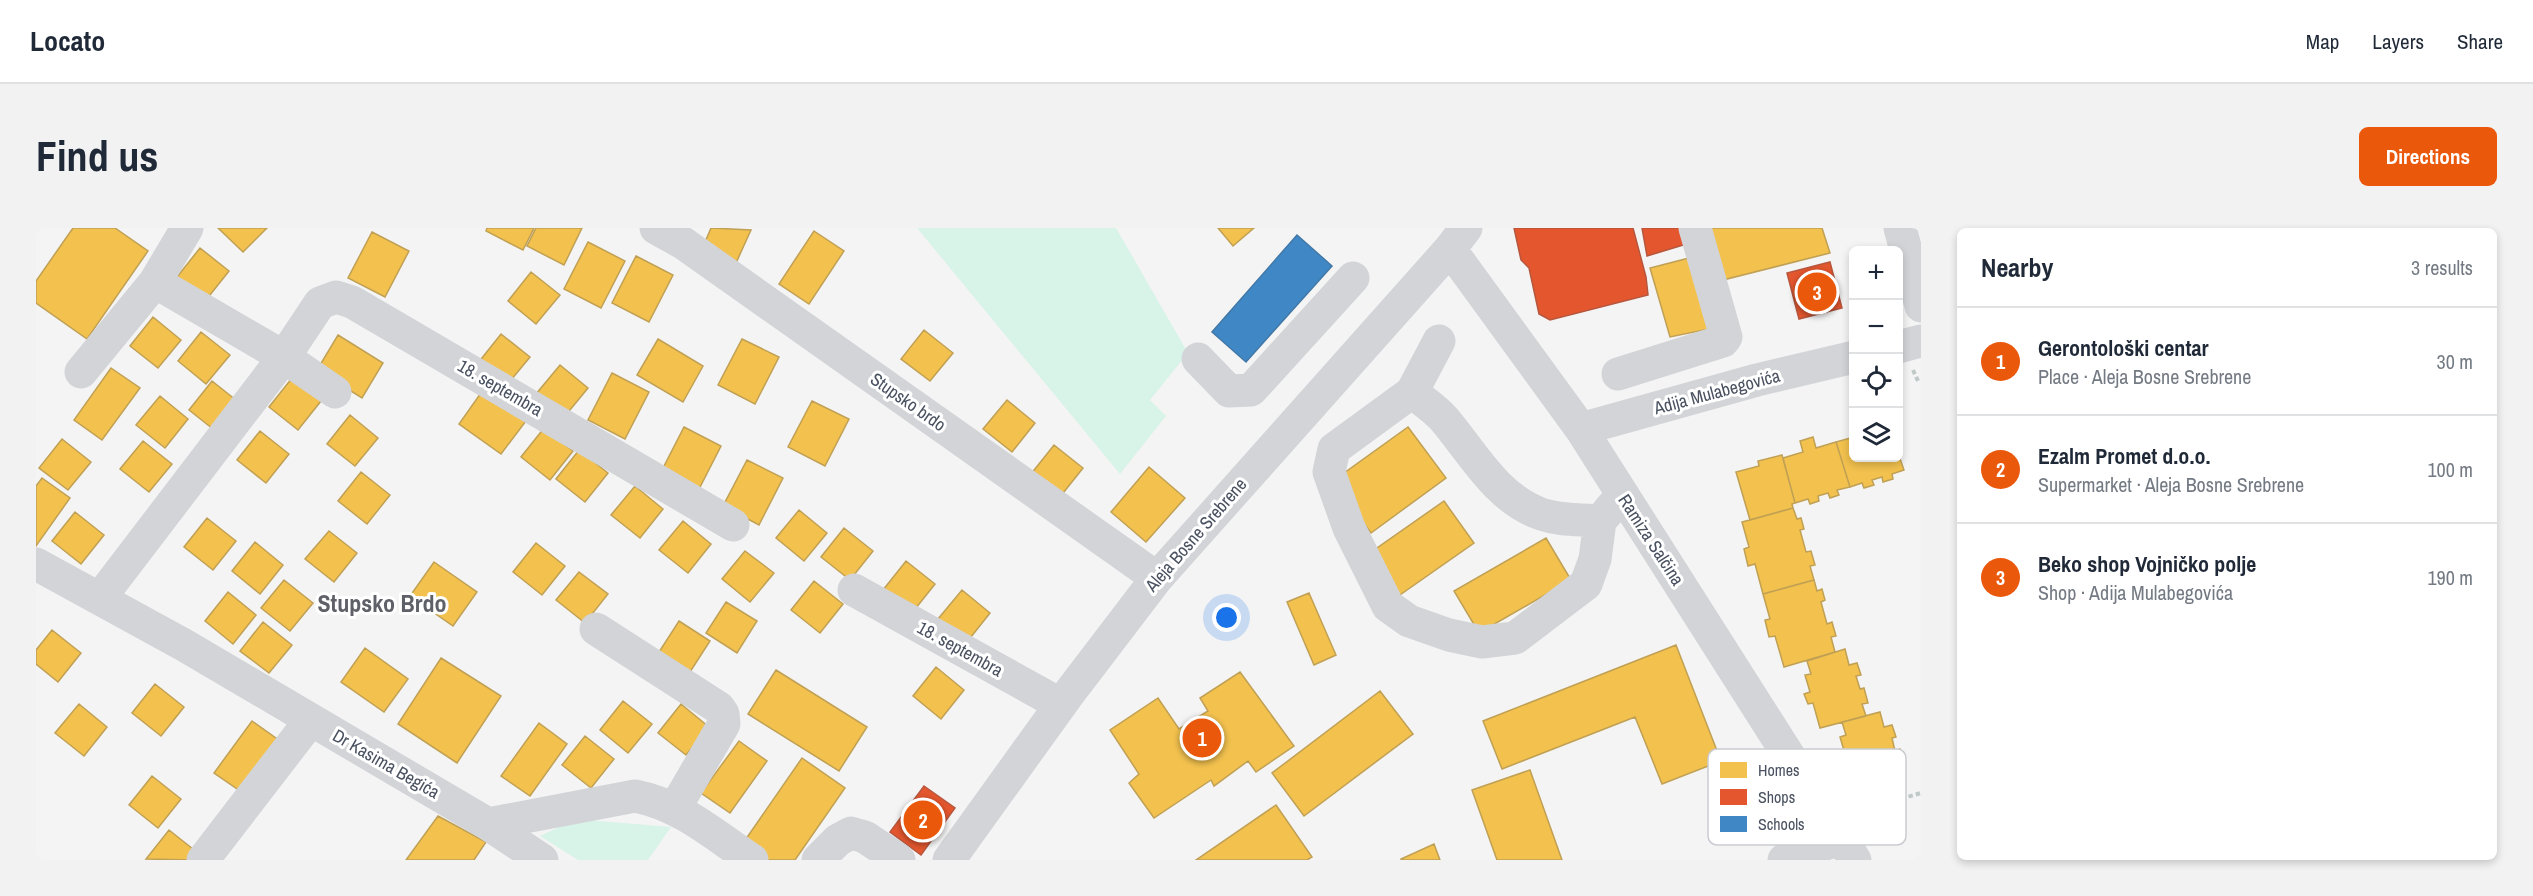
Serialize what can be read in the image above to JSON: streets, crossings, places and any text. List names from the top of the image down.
{
  "streets": {
    "street": [
      "18. septembra",
      "Adija Mulabegovića",
      "Stupsko brdo",
      "Aleja Bosne Srebrene",
      "Ramiza Salčina",
      "Dr Kasima Begića"
    ]
  },
  "crossings": [
    ["18. septembra", "Aleja Bosne Srebrene"],
    ["18. septembra", "Dr Kasima Begića"],
    ["Adija Mulabegovića", "Ramiza Salčina"],
    ["Stupsko brdo", "Aleja Bosne Srebrene"],
    ["Aleja Bosne Srebrene", "Ramiza Salčina"]
  ],
  "districts": ["Stupsko Brdo"],
  "legend": ["Homes", "Shops", "Schools"],
  "page": {
    "header": "Locato",
    "nav": ["Map", "Layers", "Share"],
    "buttons": "Directions",
    "title": "Find us",
    "heading": ["Nearby", "3 results"],
    "map_buttons": ["+", "−"],
    "pins": ["3", "1", "2"],
    "list": [
      {
        "mark": "1",
        "name": "Gerontološki centar",
        "note": "Place · Aleja Bosne Srebrene",
        "value": "30 m"
      },
      {
        "mark": "2",
        "name": "Ezalm Promet d.o.o.",
        "note": "Supermarket · Aleja Bosne Srebrene",
        "value": "100 m"
      },
      {
        "mark": "3",
        "name": "Beko shop Vojničko polje",
        "note": "Shop · Adija Mulabegovića",
        "value": "190 m"
      }
    ]
  }
}
